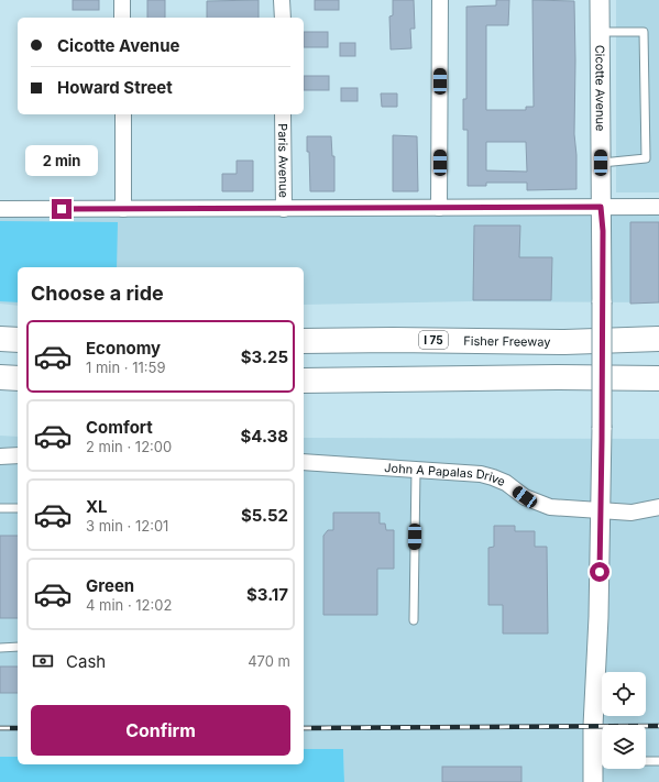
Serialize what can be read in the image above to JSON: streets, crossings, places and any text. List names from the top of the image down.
{
  "streets": {
    "highway": ["I 75", "Fisher Freeway"],
    "street": ["Cicotte Avenue", "Paris Avenue", "John A Papalas Drive"]
  },
  "crossings": [
    ["Cicotte Avenue", "John A Papalas Drive"]
  ],
  "page": {
    "banner": ["Cicotte Avenue", "Howard Street"],
    "bubble": "2 min",
    "heading": "Choose a ride",
    "list": [
      {
        "name": "Economy",
        "note": "1 min · 11:59",
        "value": "$3.25"
      },
      {
        "name": "Comfort",
        "note": "2 min · 12:00",
        "value": "$4.38"
      },
      {
        "name": "XL",
        "note": "3 min · 12:01",
        "value": "$5.52"
      },
      {
        "name": "Green",
        "note": "4 min · 12:02",
        "value": "$3.17"
      }
    ],
    "pay": ["Cash", "470 m"],
    "buttons": "Confirm"
  }
}
